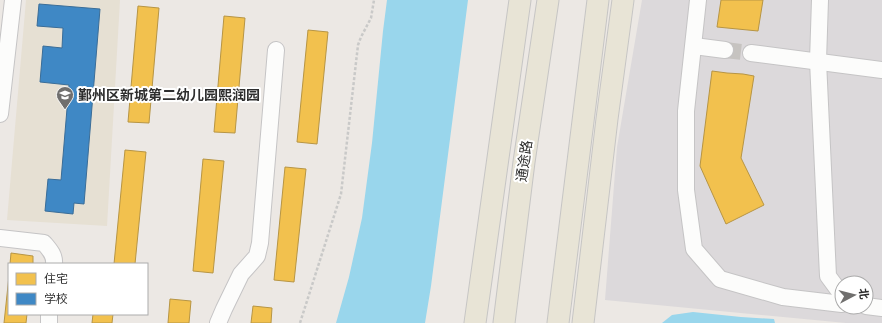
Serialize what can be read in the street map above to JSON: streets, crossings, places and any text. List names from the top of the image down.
{
  "streets": {
    "main road": ["通途路"]
  },
  "places": {
    "school or university": ["鄞州区新城第二幼儿园熙润园"]
  },
  "legend": ["住宅", "学校"],
  "north": "right"
}
